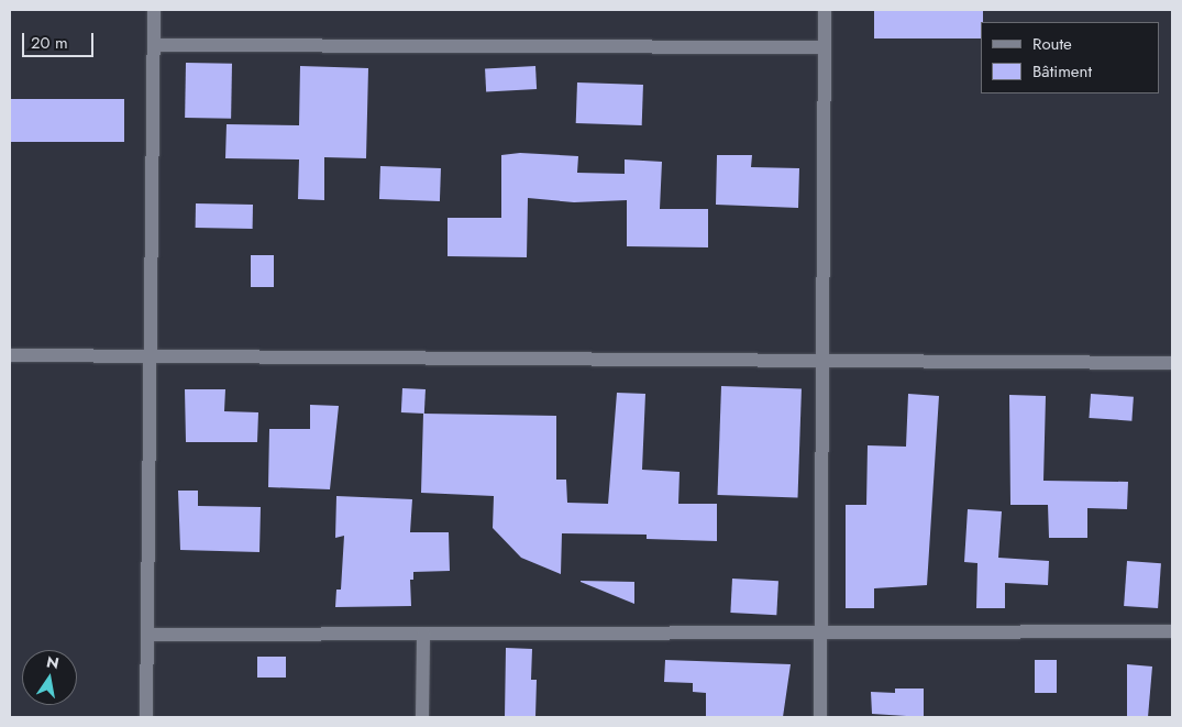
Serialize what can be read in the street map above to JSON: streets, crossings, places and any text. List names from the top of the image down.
{
  "legend": ["Route", "Bâtiment"],
  "scale_bar": "20 m",
  "north": "top"
}
